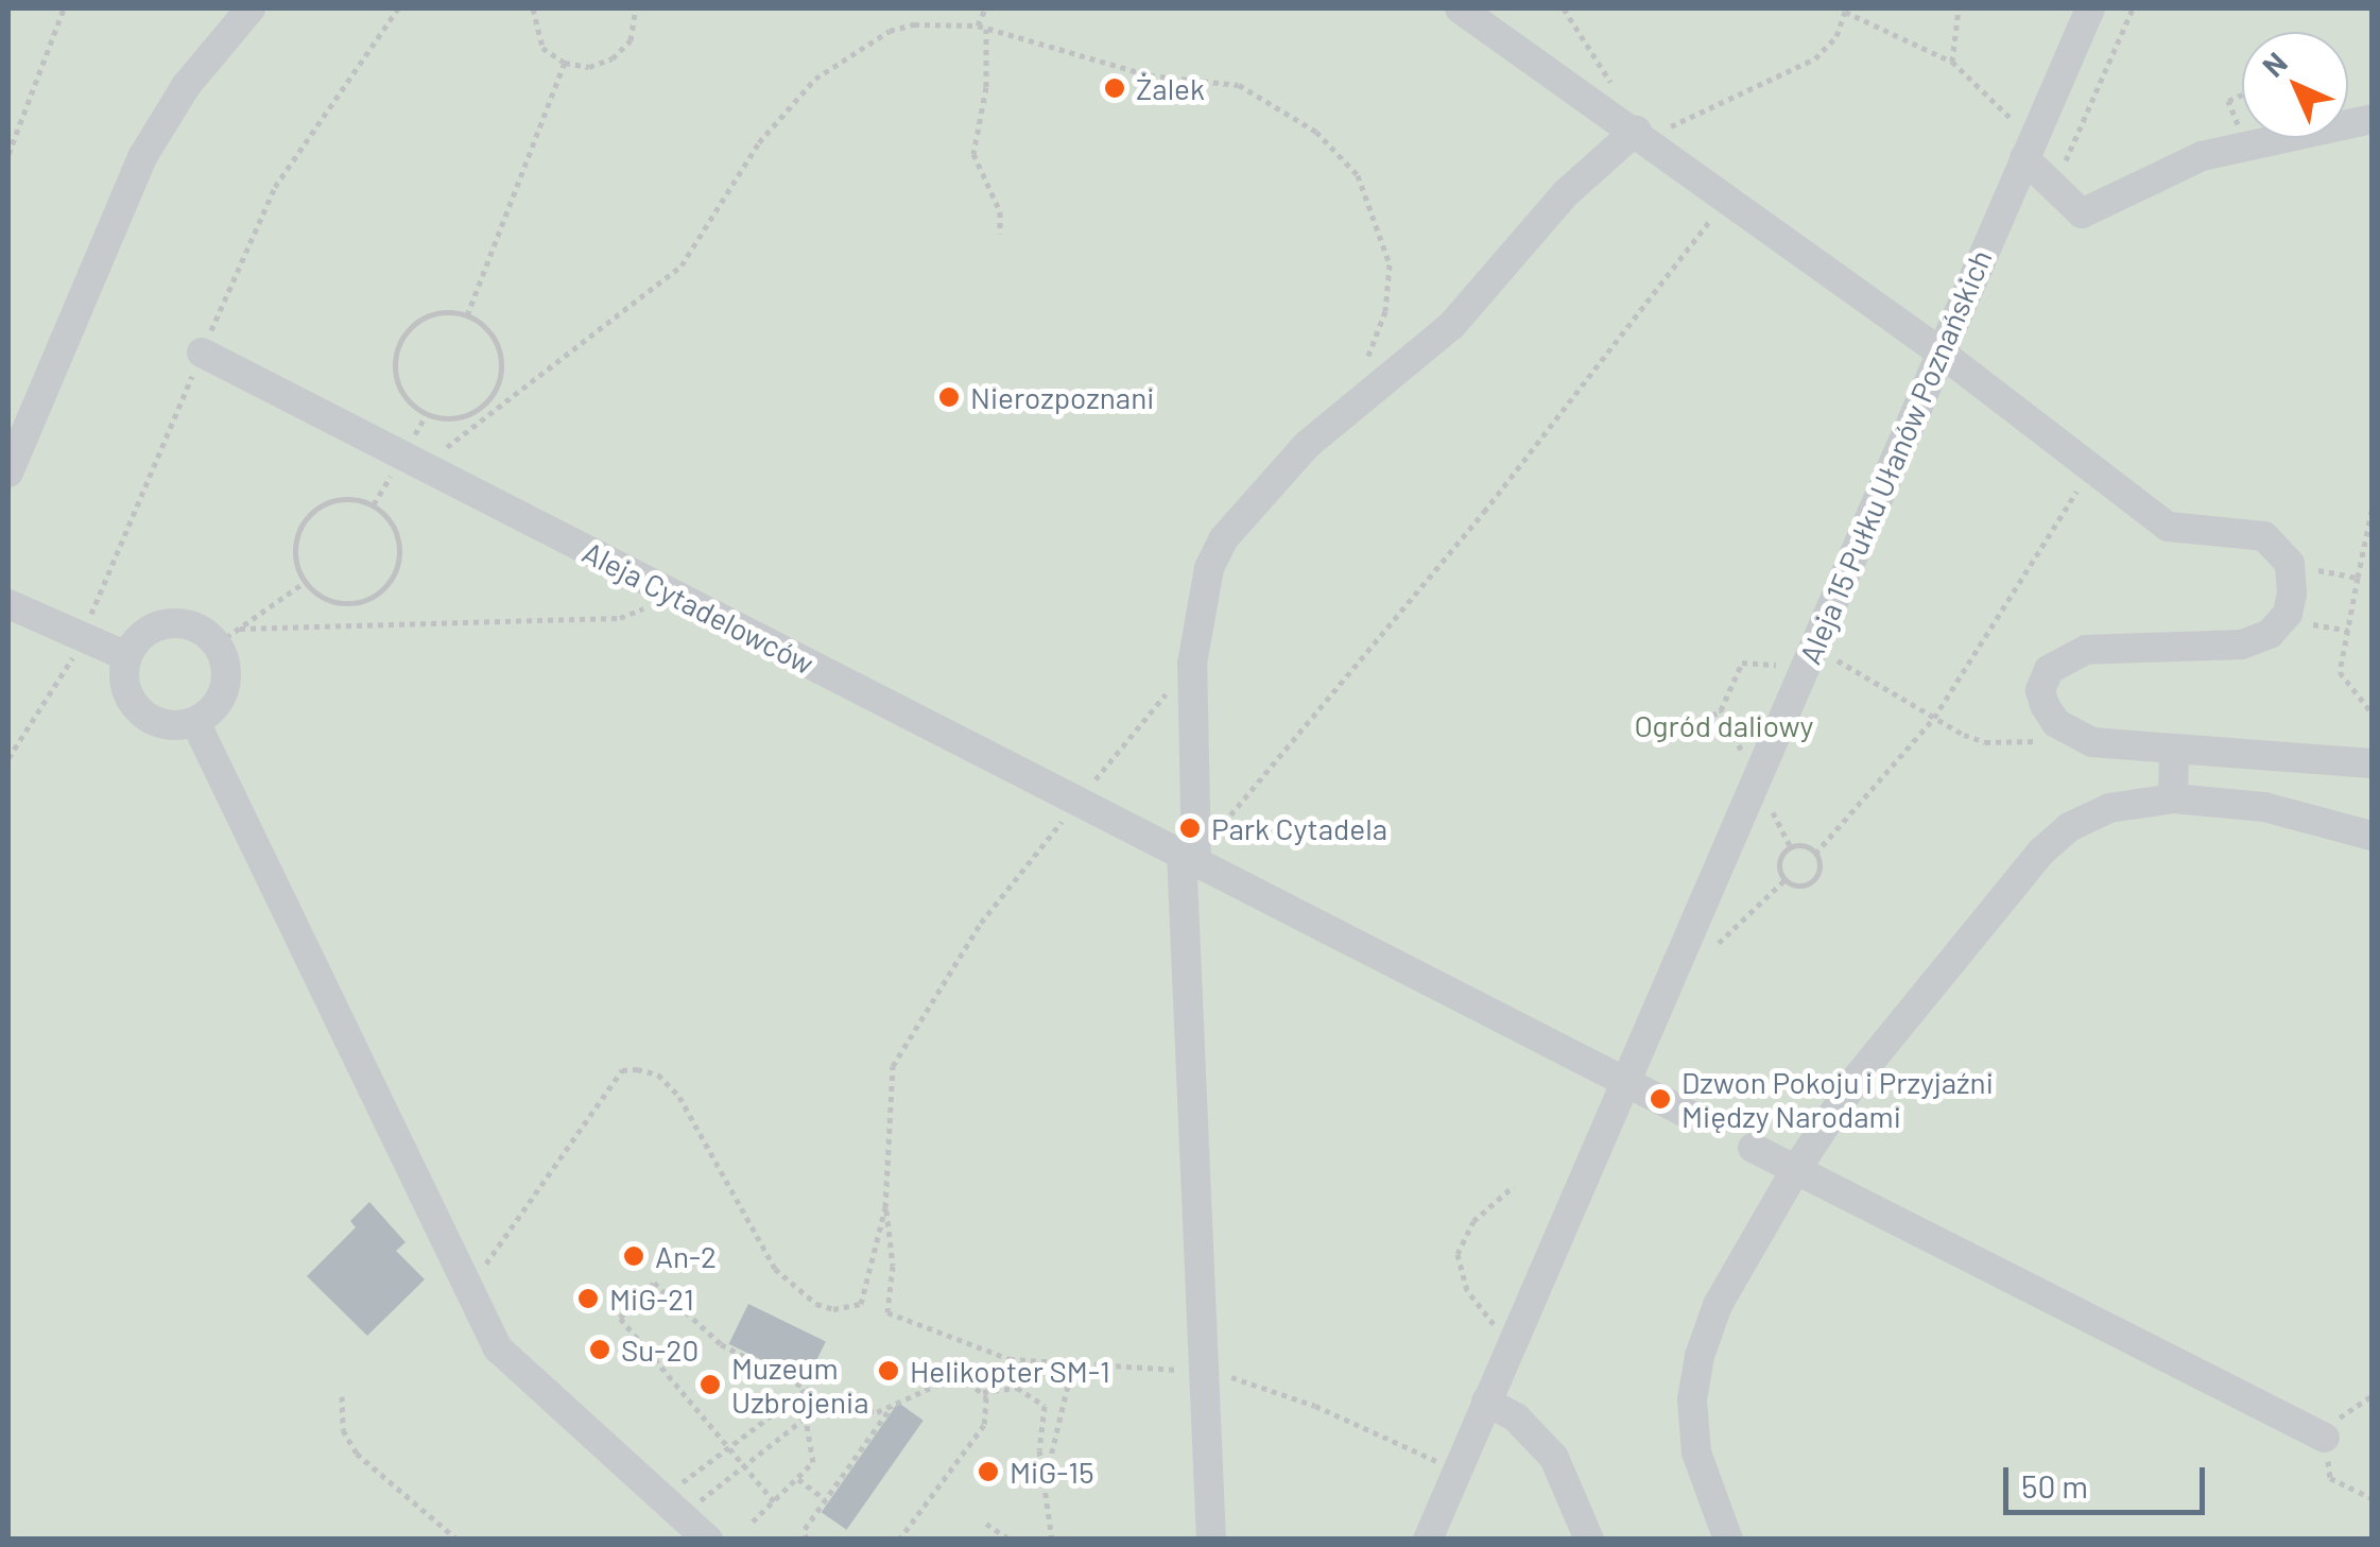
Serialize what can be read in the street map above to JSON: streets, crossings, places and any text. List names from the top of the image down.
{
  "streets": {
    "street": ["Aleja 15 Pułku Ułanów Poznańskich", "Aleja Cytadelowców"]
  },
  "crossings": [
    ["Aleja 15 Pułku Ułanów Poznańskich", "Aleja Cytadelowców"]
  ],
  "parks": ["Ogród daliowy"],
  "places": [
    "Żalek",
    "Nierozpoznani",
    "Park Cytadela",
    "Dzwon Pokoju i Przyjaźni Między Narodami",
    "An-2",
    "MiG-21",
    "Su-20",
    "Helikopter SM-1",
    "Muzeum Uzbrojenia",
    "MiG-15"
  ],
  "scale_bar": "50 m",
  "north": "top left"
}
